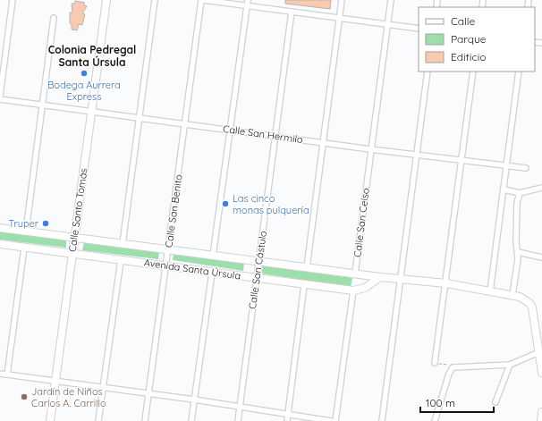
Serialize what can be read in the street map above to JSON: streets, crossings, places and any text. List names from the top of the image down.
{
  "streets": {
    "street": [
      "Calle San Hermilo",
      "Calle Santo Tomás",
      "Calle San Benito",
      "Calle San Celso",
      "Avenida Santa Úrsula",
      "Calle San Cástulo"
    ]
  },
  "crossings": [
    ["Calle San Hermilo", "Calle Santo Tomás"],
    ["Calle San Hermilo", "Calle San Benito"],
    ["Calle San Hermilo", "Calle San Celso"],
    ["Calle San Hermilo", "Calle San Cástulo"],
    ["Calle Santo Tomás", "Avenida Santa Úrsula"],
    ["Calle San Benito", "Avenida Santa Úrsula"],
    ["Calle San Celso", "Avenida Santa Úrsula"],
    ["Avenida Santa Úrsula", "Calle San Cástulo"]
  ],
  "districts": ["Colonia Pedregal Santa Úrsula"],
  "places": [
    "Bodega Aurrera Express",
    "Las cinco monas pulquería",
    "Truper",
    "Jardín de Niños Carlos A. Carrillo"
  ],
  "legend": ["Calle", "Parque", "Edificio"],
  "scale_bar": "100 m"
}
